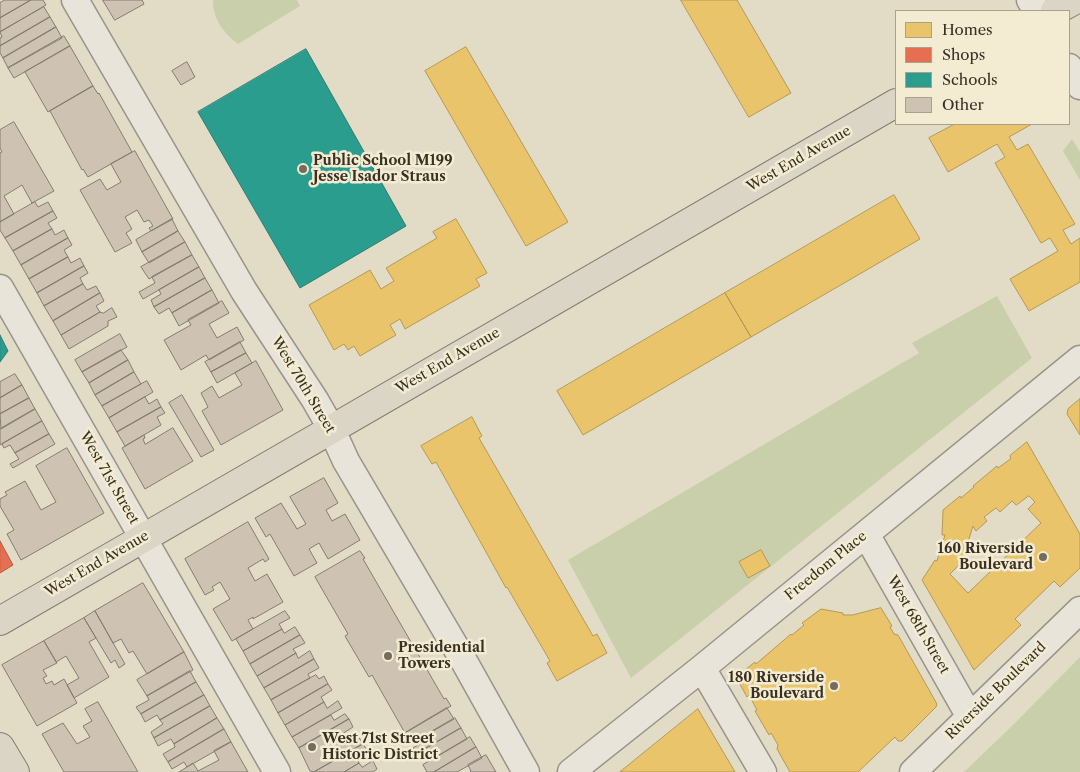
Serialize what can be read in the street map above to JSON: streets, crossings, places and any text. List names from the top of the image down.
{
  "streets": {
    "main road": ["West End Avenue"],
    "street": [
      "West 70th Street",
      "West 71st Street",
      "Freedom Place",
      "West 68th Street",
      "Riverside Boulevard"
    ]
  },
  "crossings": [
    ["West End Avenue", "West 70th Street"],
    ["West End Avenue", "West 71st Street"],
    ["Freedom Place", "West 68th Street"],
    ["West 68th Street", "Riverside Boulevard"]
  ],
  "places": [
    "Public School M199 Jesse Isador Straus",
    "160 Riverside Boulevard",
    "Presidential Towers",
    "180 Riverside Boulevard",
    "West 71st Street Historic District"
  ],
  "legend": [
    "Homes",
    "Shops",
    "Schools",
    "Other"
  ]
}
